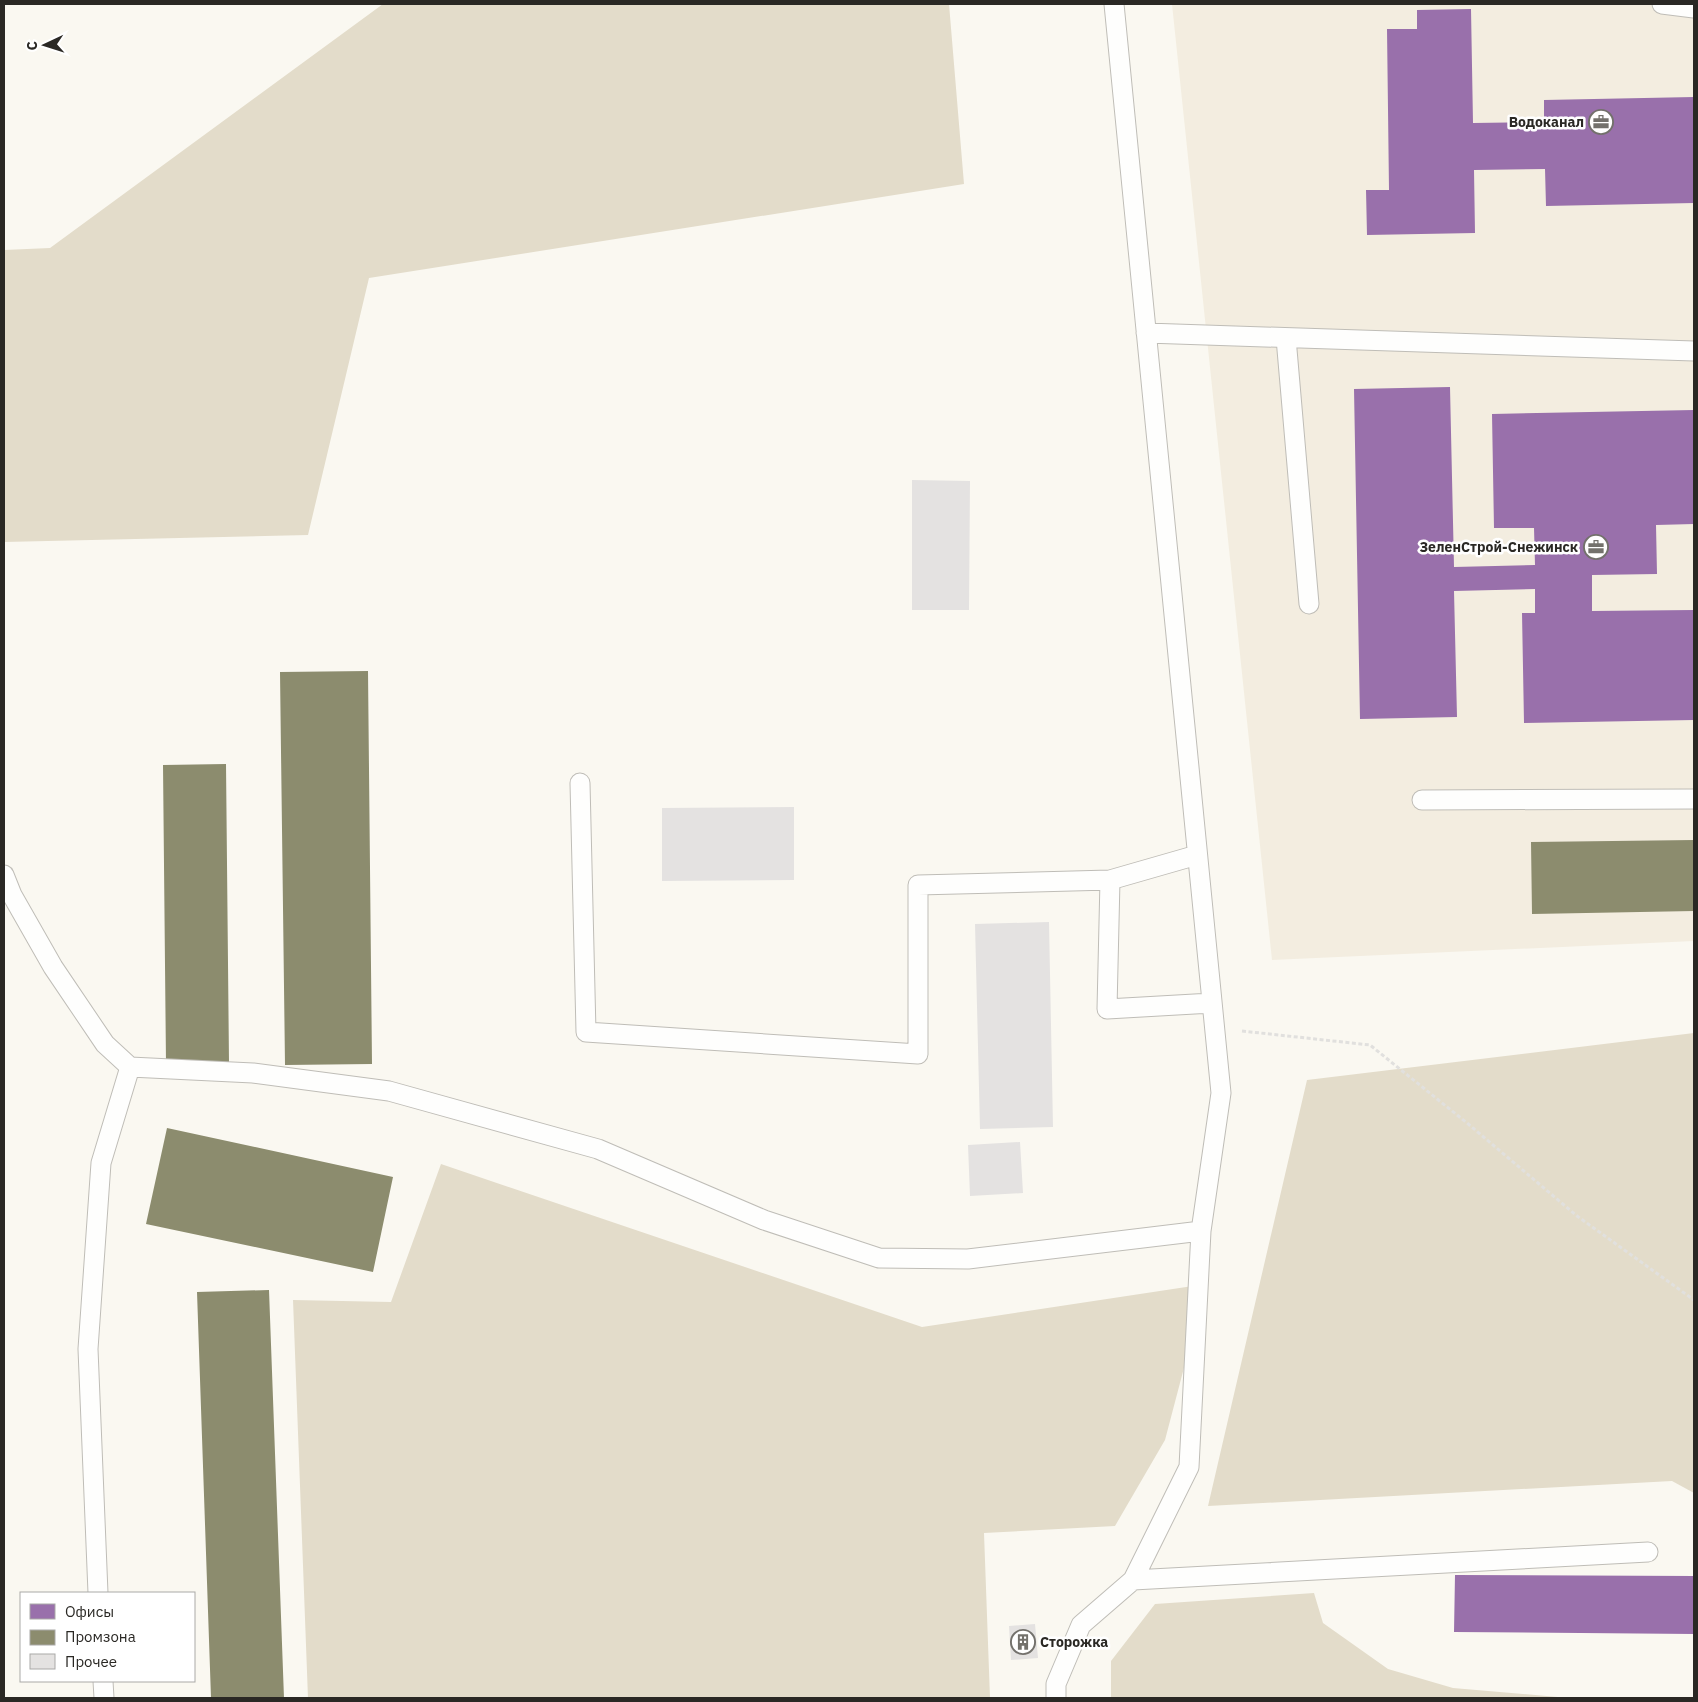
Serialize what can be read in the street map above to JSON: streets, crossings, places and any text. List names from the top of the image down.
{
  "places": {
    "office": ["Водоканал", "ЗеленСтрой-Снежинск"],
    "building": ["Сторожка"]
  },
  "legend": ["Офисы", "Промзона", "Прочее"],
  "north": "left"
}
